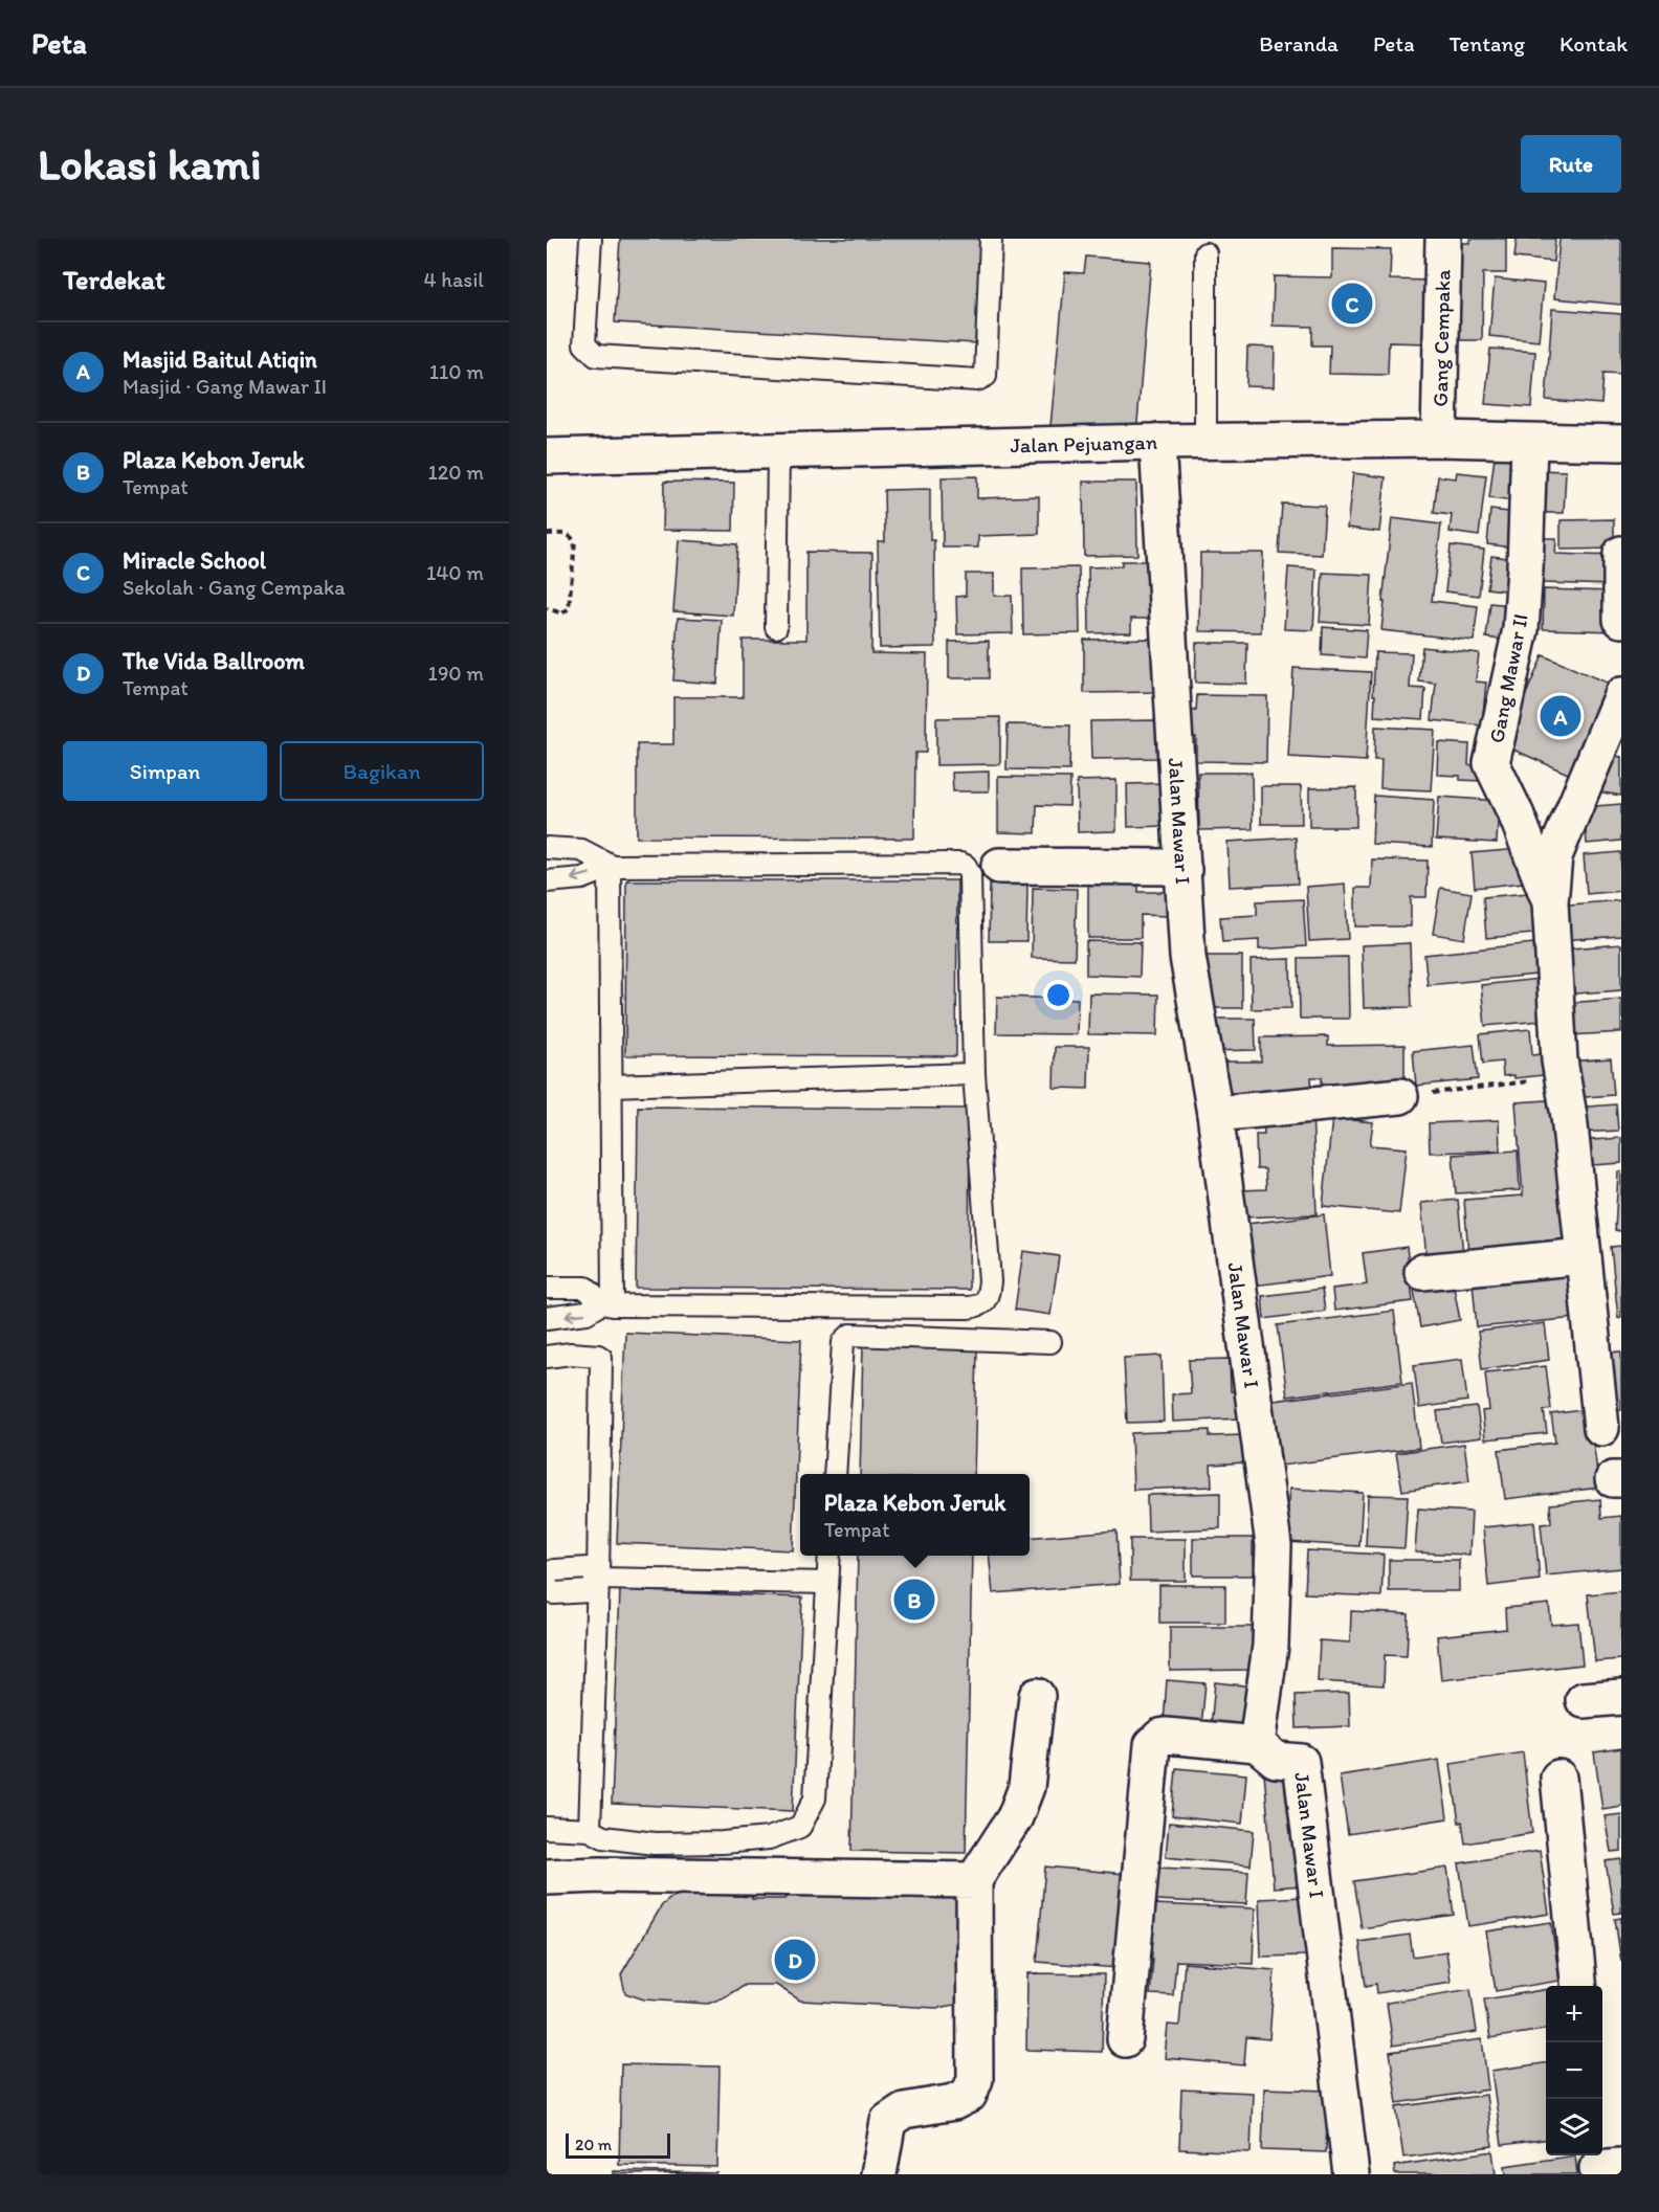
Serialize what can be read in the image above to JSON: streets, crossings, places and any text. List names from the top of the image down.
{
  "streets": {
    "street": [
      "Gang Cempaka",
      "Jalan Pejuangan",
      "Gang Mawar II",
      "Jalan Mawar I"
    ]
  },
  "crossings": [
    ["Gang Cempaka", "Jalan Pejuangan"],
    ["Jalan Pejuangan", "Gang Mawar II"],
    ["Jalan Pejuangan", "Jalan Mawar I"]
  ],
  "scale_bar": "20 m",
  "page": {
    "header": "Peta",
    "nav": [
      "Beranda",
      "Peta",
      "Tentang",
      "Kontak"
    ],
    "buttons": [
      "Rute",
      ["Simpan", "Bagikan"]
    ],
    "title": "Lokasi kami",
    "heading": ["Terdekat", "4 hasil"],
    "pins": [
      "C",
      "A",
      "B",
      "D"
    ],
    "list": [
      {
        "mark": "A",
        "name": "Masjid Baitul Atiqin",
        "note": "Masjid · Gang Mawar II",
        "value": "110 m"
      },
      {
        "mark": "B",
        "name": "Plaza Kebon Jeruk",
        "note": "Tempat",
        "value": "120 m"
      },
      {
        "mark": "C",
        "name": "Miracle School",
        "note": "Sekolah · Gang Cempaka",
        "value": "140 m"
      },
      {
        "mark": "D",
        "name": "The Vida Ballroom",
        "note": "Tempat",
        "value": "190 m"
      }
    ],
    "popup": ["Plaza Kebon Jeruk", "Tempat"],
    "map_buttons": ["+", "−"],
    "scale": "20 m"
  }
}
